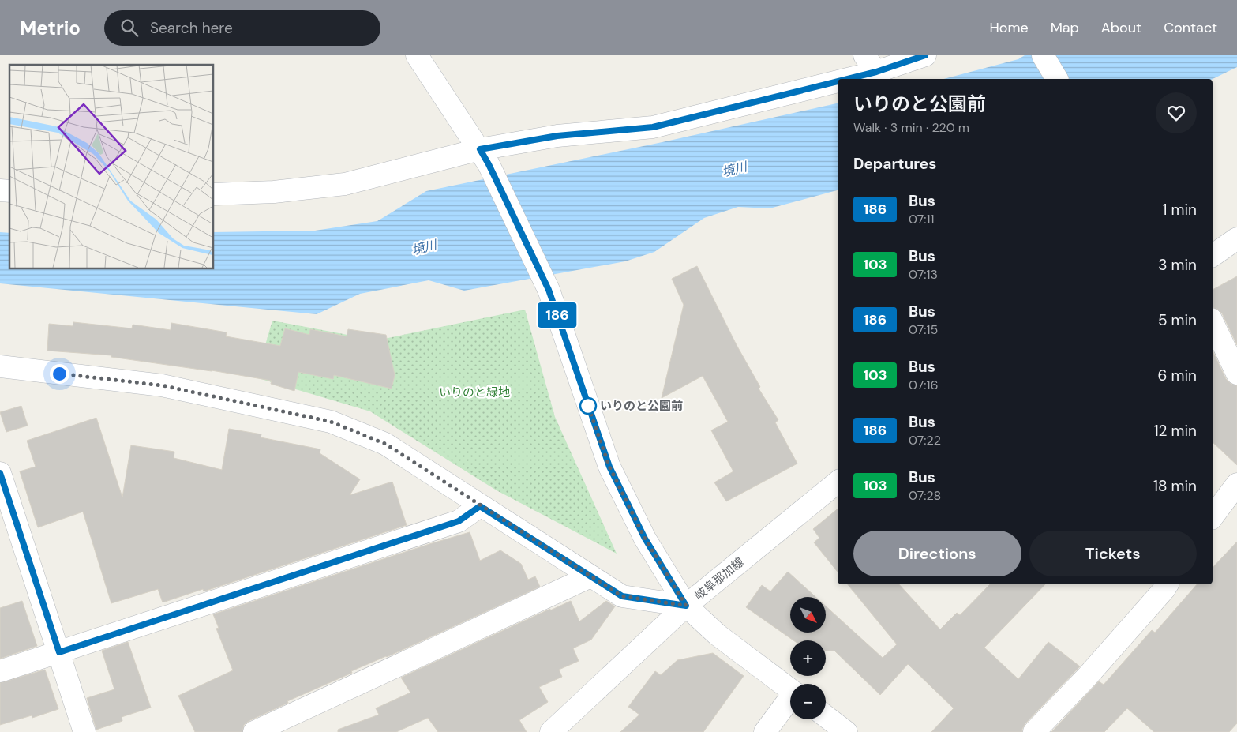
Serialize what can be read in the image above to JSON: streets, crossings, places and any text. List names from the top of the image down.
{
  "streets": {
    "street": ["岐阜那加線"]
  },
  "water": ["境川"],
  "parks": ["いりのと緑地"],
  "places": ["いりのと公園前"],
  "lines": ["bus line 186"],
  "north": "bottom right",
  "page": {
    "header": "Metrio",
    "search": "Search here",
    "nav": [
      "Home",
      "Map",
      "About",
      "Contact"
    ],
    "on_map": "186",
    "heading": [
      ["いりのと公園前", "Walk · 3 min · 220 m"],
      "Departures"
    ],
    "list": [
      {
        "mark": "186",
        "name": "Bus",
        "note": "07:11",
        "value": "1 min"
      },
      {
        "mark": "103",
        "name": "Bus",
        "note": "07:13",
        "value": "3 min"
      },
      {
        "mark": "186",
        "name": "Bus",
        "note": "07:15",
        "value": "5 min"
      },
      {
        "mark": "103",
        "name": "Bus",
        "note": "07:16",
        "value": "6 min"
      },
      {
        "mark": "186",
        "name": "Bus",
        "note": "07:22",
        "value": "12 min"
      },
      {
        "mark": "103",
        "name": "Bus",
        "note": "07:28",
        "value": "18 min"
      }
    ],
    "buttons": ["Directions", "Tickets"],
    "map_buttons": ["+", "−"]
  }
}
